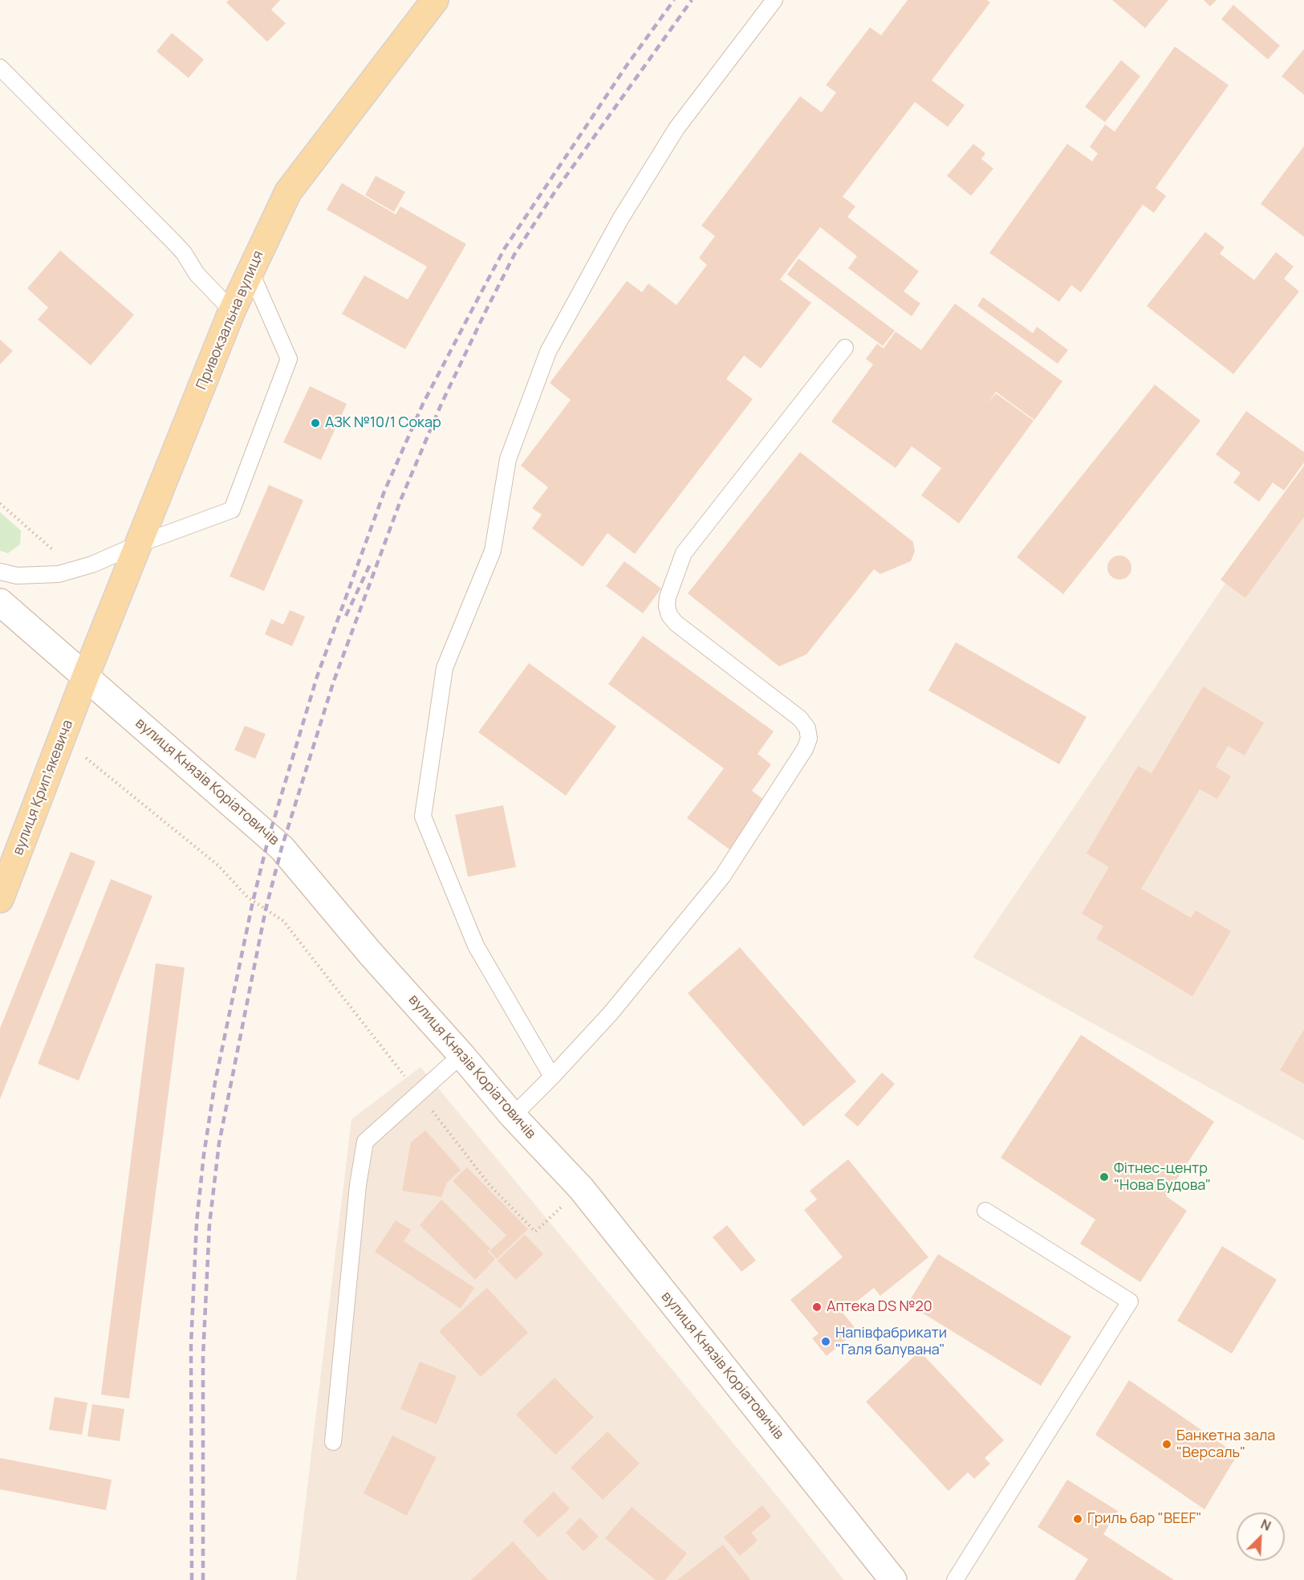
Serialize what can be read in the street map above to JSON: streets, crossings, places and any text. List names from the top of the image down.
{
  "streets": {
    "main road": ["Привокзальна вулиця", "вулиця Князів Коріатовичів", "вулиця Крипʼякевича"]
  },
  "crossings": [
    ["Привокзальна вулиця", "вулиця Князів Коріатовичів"],
    ["Привокзальна вулиця", "вулиця Крипʼякевича"],
    ["вулиця Князів Коріатовичів", "вулиця Крипʼякевича"]
  ],
  "places": [
    "АЗК №10/1 Сокар",
    "Фітнес-центр \"Нова Будова\"",
    "Аптека DS №20",
    "Напівфабрикати \"Галя балувана\"",
    "Банкетна зала \"Версаль\"",
    "Гриль бар \"BEEF\""
  ],
  "north": "top right"
}
